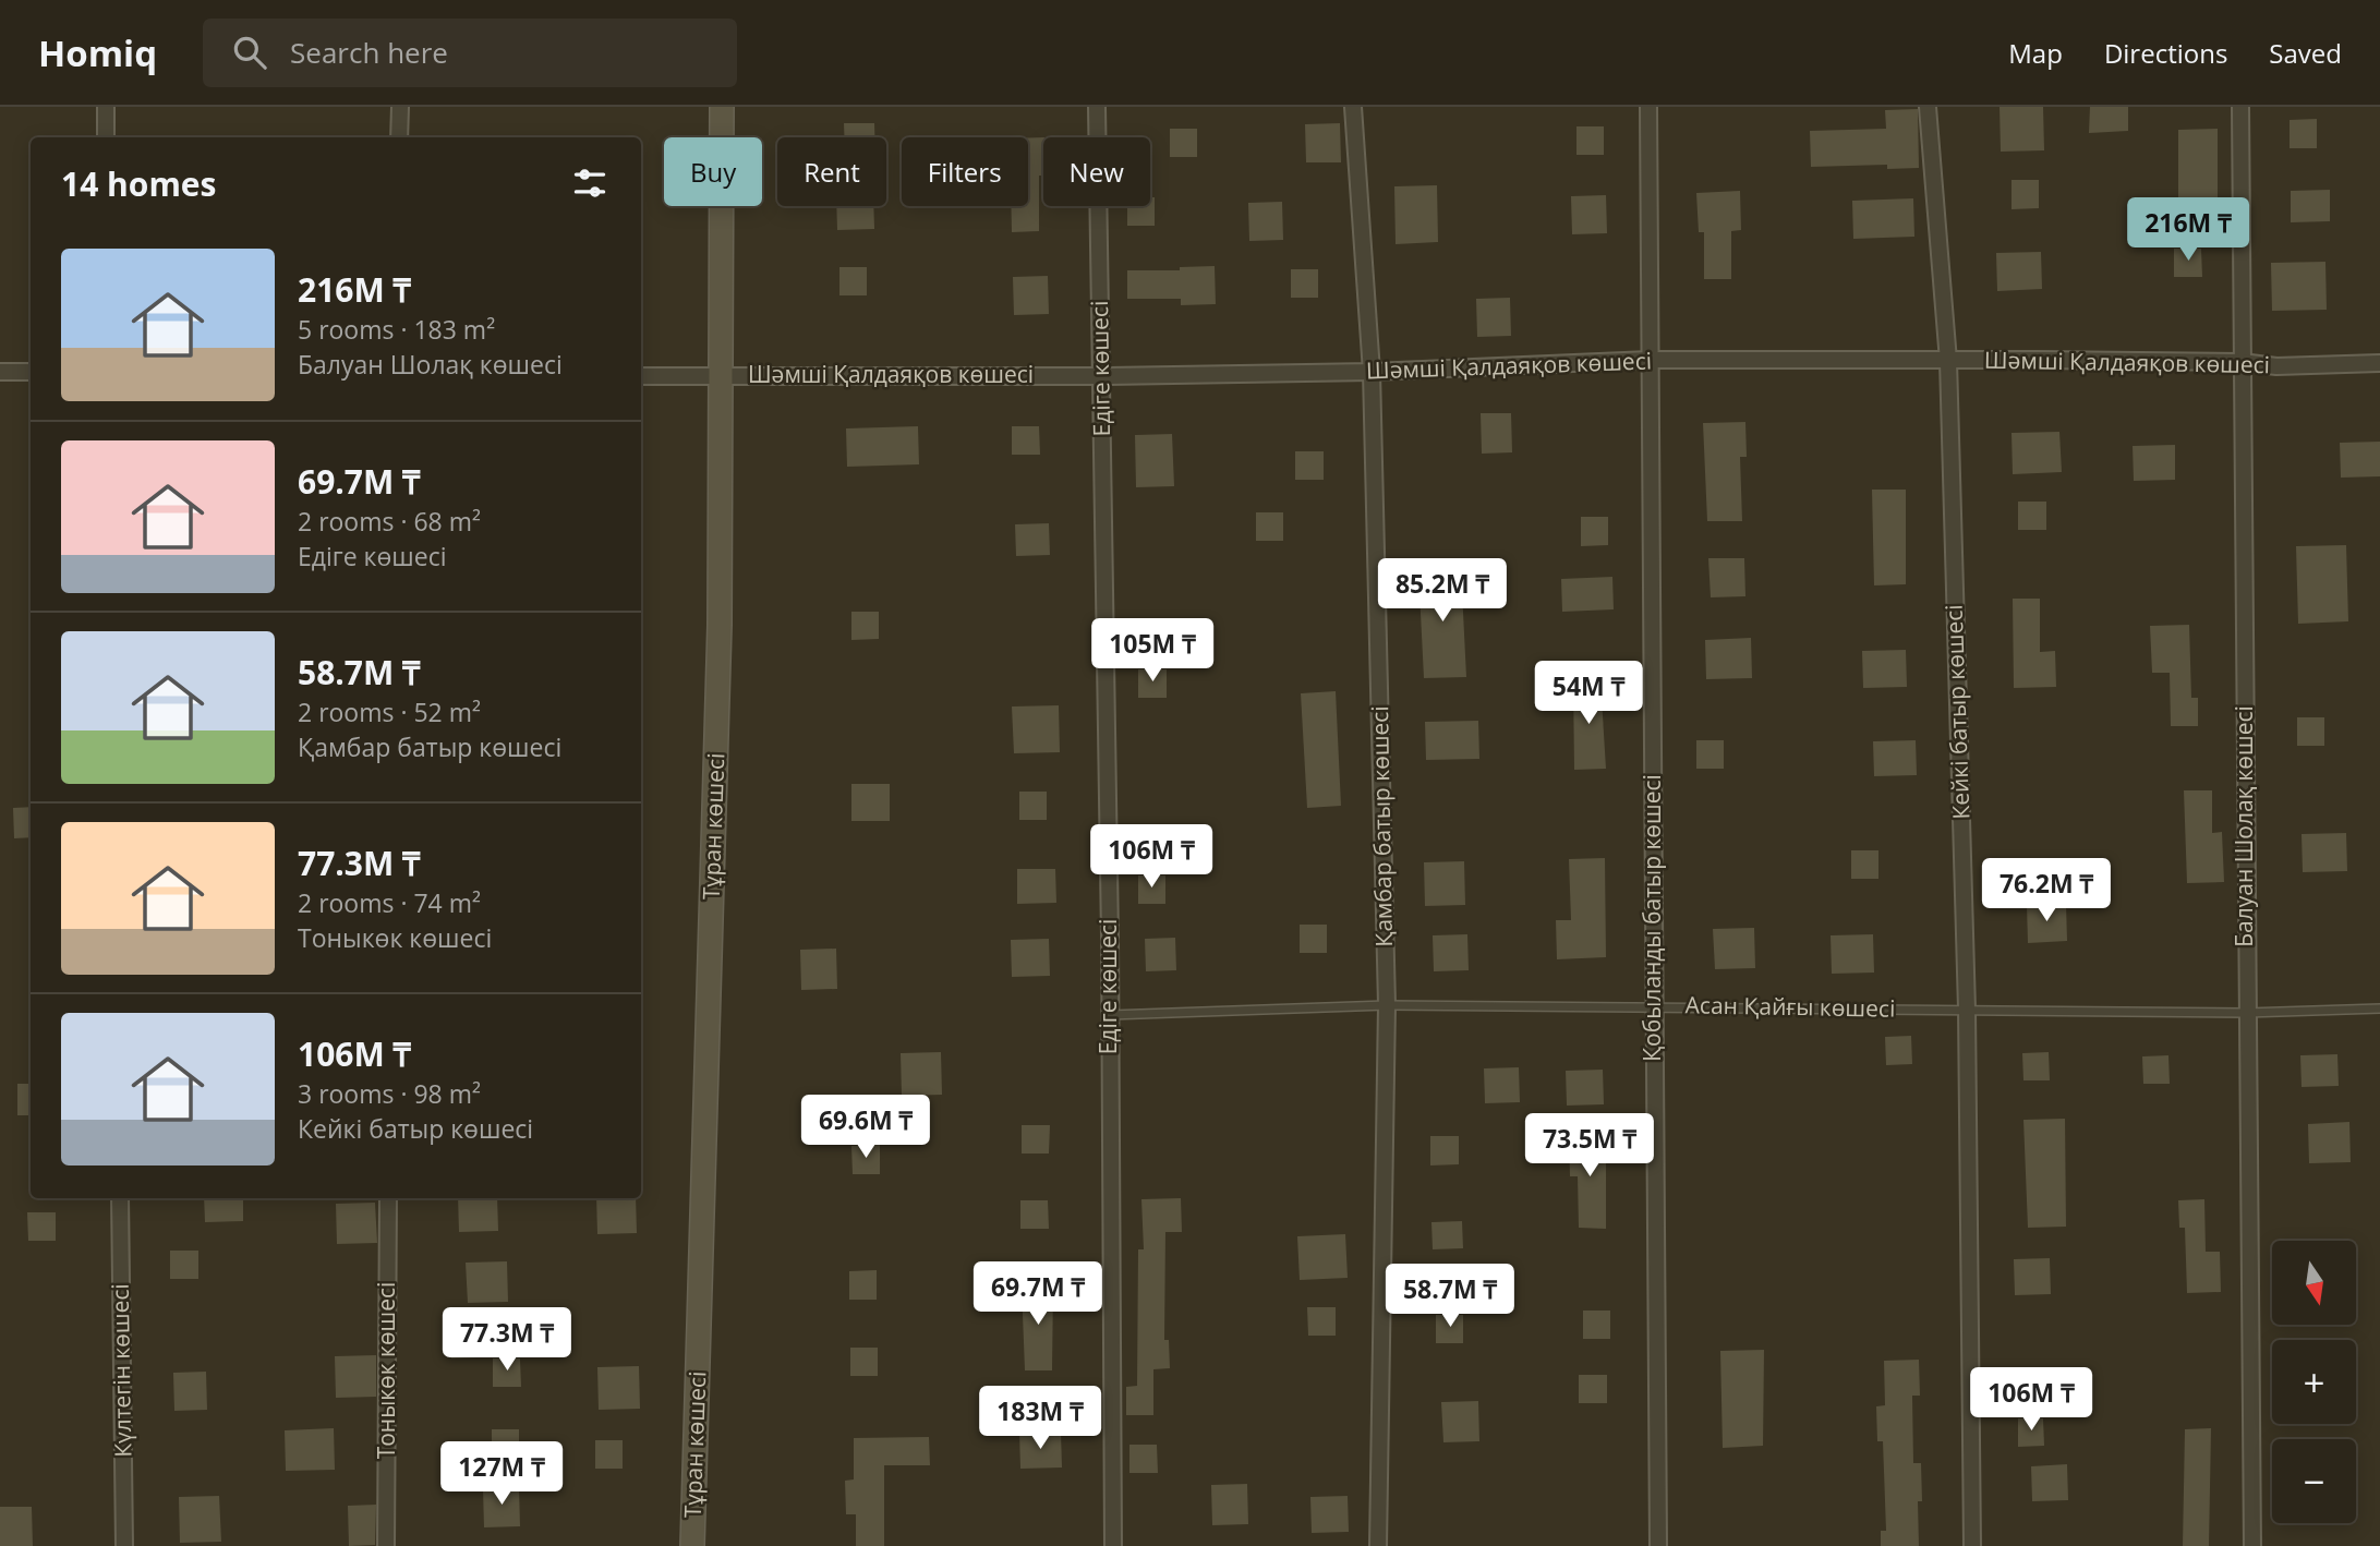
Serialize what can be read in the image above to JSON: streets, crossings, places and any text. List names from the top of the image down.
{
  "streets": {
    "street": [
      "Шәмші Қалдаяқов көшесі",
      "Едіге көшесі",
      "Кейкі батыр көшесі",
      "Тұран көшесі",
      "Қамбар батыр көшесі",
      "Балуан Шолақ көшесі",
      "Қобыланды батыр көшесі",
      "Күлтегін көшесі",
      "Тоныкөк көшесі"
    ],
    "lane": ["Асан Қайғы көшесі"]
  },
  "crossings": [
    ["Шәмші Қалдаяқов көшесі", "Едіге көшесі"],
    ["Шәмші Қалдаяқов көшесі", "Кейкі батыр көшесі"],
    ["Шәмші Қалдаяқов көшесі", "Тұран көшесі"],
    ["Шәмші Қалдаяқов көшесі", "Қамбар батыр көшесі"],
    ["Шәмші Қалдаяқов көшесі", "Балуан Шолақ көшесі"],
    ["Шәмші Қалдаяқов көшесі", "Қобыланды батыр көшесі"],
    ["Едіге көшесі", "Асан Қайғы көшесі"],
    ["Кейкі батыр көшесі", "Асан Қайғы көшесі"],
    ["Қамбар батыр көшесі", "Асан Қайғы көшесі"],
    ["Балуан Шолақ көшесі", "Асан Қайғы көшесі"],
    ["Қобыланды батыр көшесі", "Асан Қайғы көшесі"]
  ],
  "north": "bottom",
  "page": {
    "header": "Homiq",
    "search": "Search here",
    "nav": ["Map", "Directions", "Saved"],
    "chip": [
      "Buy",
      "Rent",
      "Filters",
      "New"
    ],
    "heading": "14 homes",
    "price": [
      "216M ₸",
      "85.2M ₸",
      "105M ₸",
      "54M ₸",
      "106M ₸",
      "76.2M ₸",
      "69.6M ₸",
      "73.5M ₸",
      "69.7M ₸",
      "58.7M ₸",
      "77.3M ₸",
      "106M ₸",
      "183M ₸",
      "127M ₸"
    ],
    "list": [
      {
        "name": "216M ₸",
        "note": "5 rooms · 183 m² · Балуан Шолақ көшесі"
      },
      {
        "name": "69.7M ₸",
        "note": "2 rooms · 68 m² · Едіге көшесі"
      },
      {
        "name": "58.7M ₸",
        "note": "2 rooms · 52 m² · Қамбар батыр көшесі"
      },
      {
        "name": "77.3M ₸",
        "note": "2 rooms · 74 m² · Тоныкөк көшесі"
      },
      {
        "name": "106M ₸",
        "note": "3 rooms · 98 m² · Кейкі батыр көшесі"
      }
    ],
    "map_buttons": ["+", "−"]
  }
}
